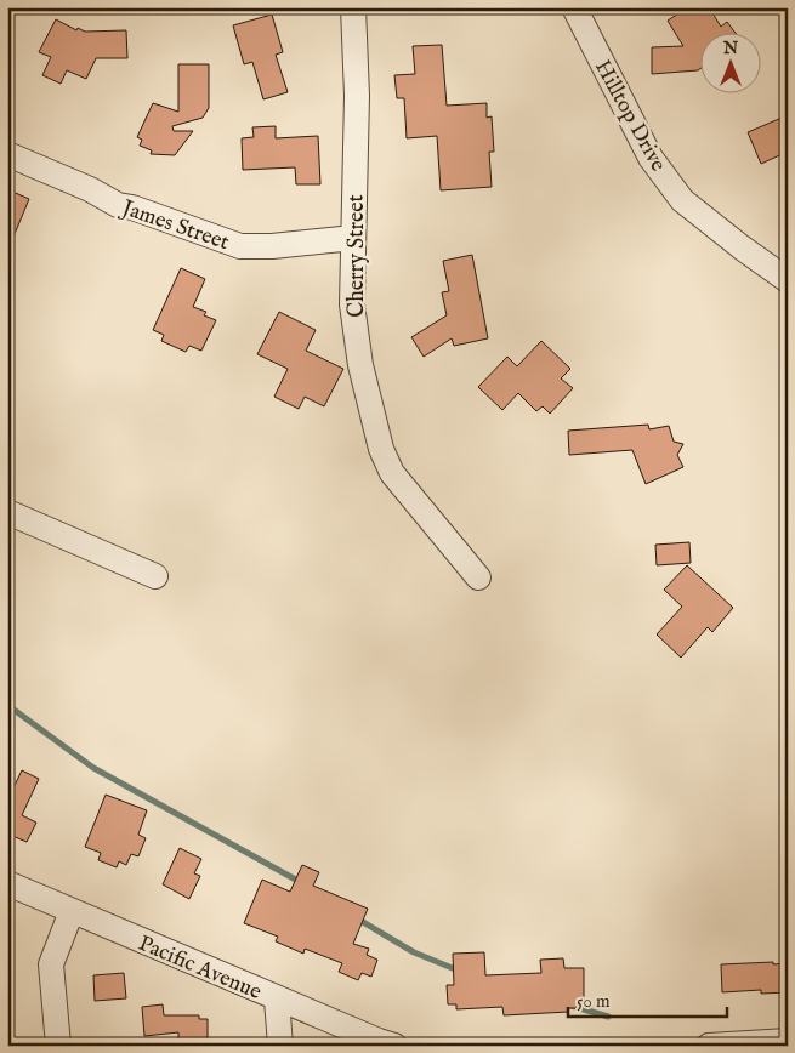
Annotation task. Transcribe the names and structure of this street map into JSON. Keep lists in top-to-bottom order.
{
  "streets": {
    "street": [
      "Hilltop Drive",
      "James Street",
      "Cherry Street",
      "Pacific Avenue"
    ]
  },
  "crossings": [
    ["James Street", "Cherry Street"]
  ],
  "scale_bar": "50 m",
  "north": "top"
}
